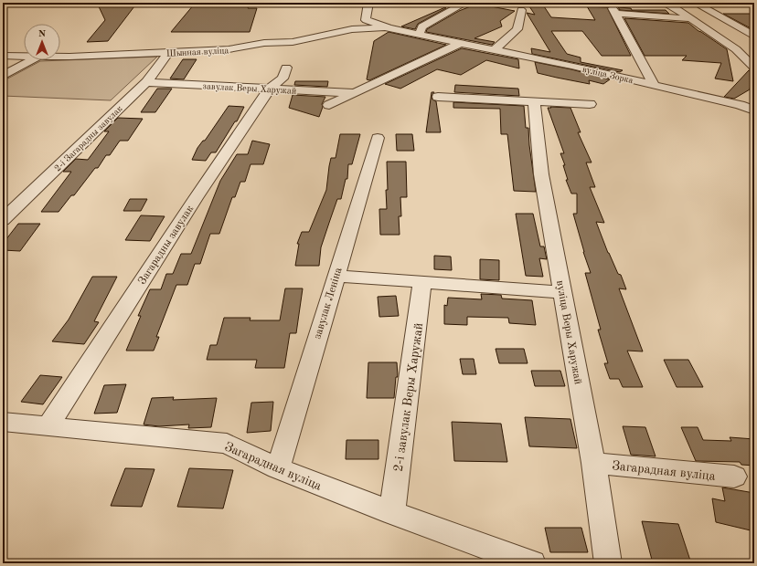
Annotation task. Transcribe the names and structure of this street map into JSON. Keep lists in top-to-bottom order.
{
  "streets": {
    "street": [
      "Шынная вуліца",
      "вуліца Зорка",
      "завулак Веры Харужай",
      "2-і Загарадны завулак",
      "Загарадны завулак",
      "завулак Леніна",
      "вуліца Веры Харужай",
      "2-і завулак Веры Харужай",
      "Загарадная вуліца"
    ]
  },
  "crossings": [
    ["Шынная вуліца", "вуліца Зорка"],
    ["Шынная вуліца", "2-і Загарадны завулак"],
    ["завулак Веры Харужай", "2-і Загарадны завулак"],
    ["завулак Веры Харужай", "Загарадны завулак"],
    ["Загарадны завулак", "Загарадная вуліца"],
    ["завулак Леніна", "Загарадная вуліца"],
    ["вуліца Веры Харужай", "Загарадная вуліца"],
    ["2-і завулак Веры Харужай", "Загарадная вуліца"]
  ],
  "north": "top"
}
